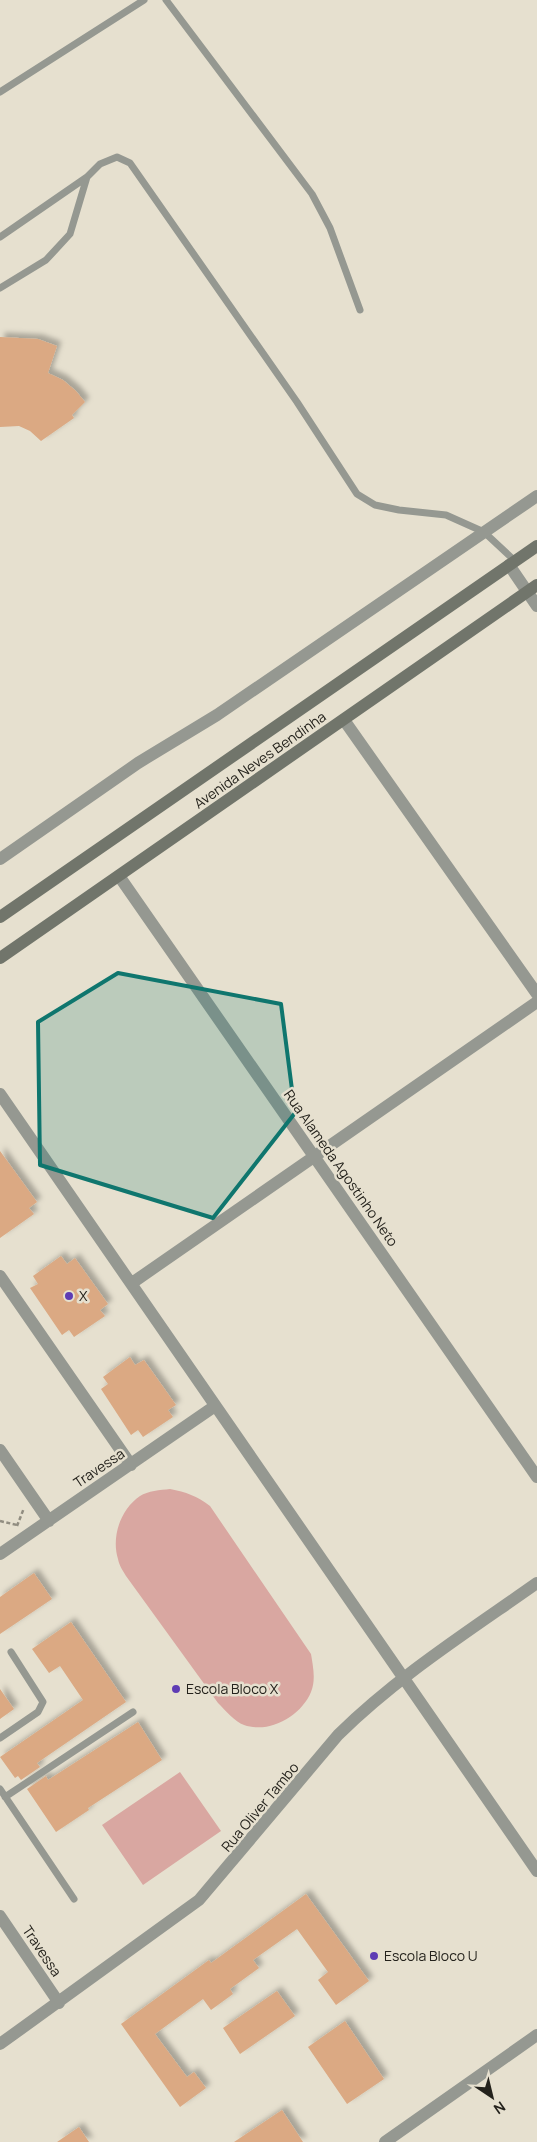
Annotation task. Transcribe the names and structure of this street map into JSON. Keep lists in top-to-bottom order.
{
  "streets": {
    "street": [
      "Avenida Neves Bendinha",
      "Rua Alameda Agostinho Neto",
      "Travessa",
      "Rua Oliver Tambo"
    ]
  },
  "crossings": [
    ["Avenida Neves Bendinha", "Rua Alameda Agostinho Neto"],
    ["Travessa", "Rua Oliver Tambo"]
  ],
  "places": ["X", "Escola Bloco X", "Escola Bloco U"],
  "north": "bottom right"
}
